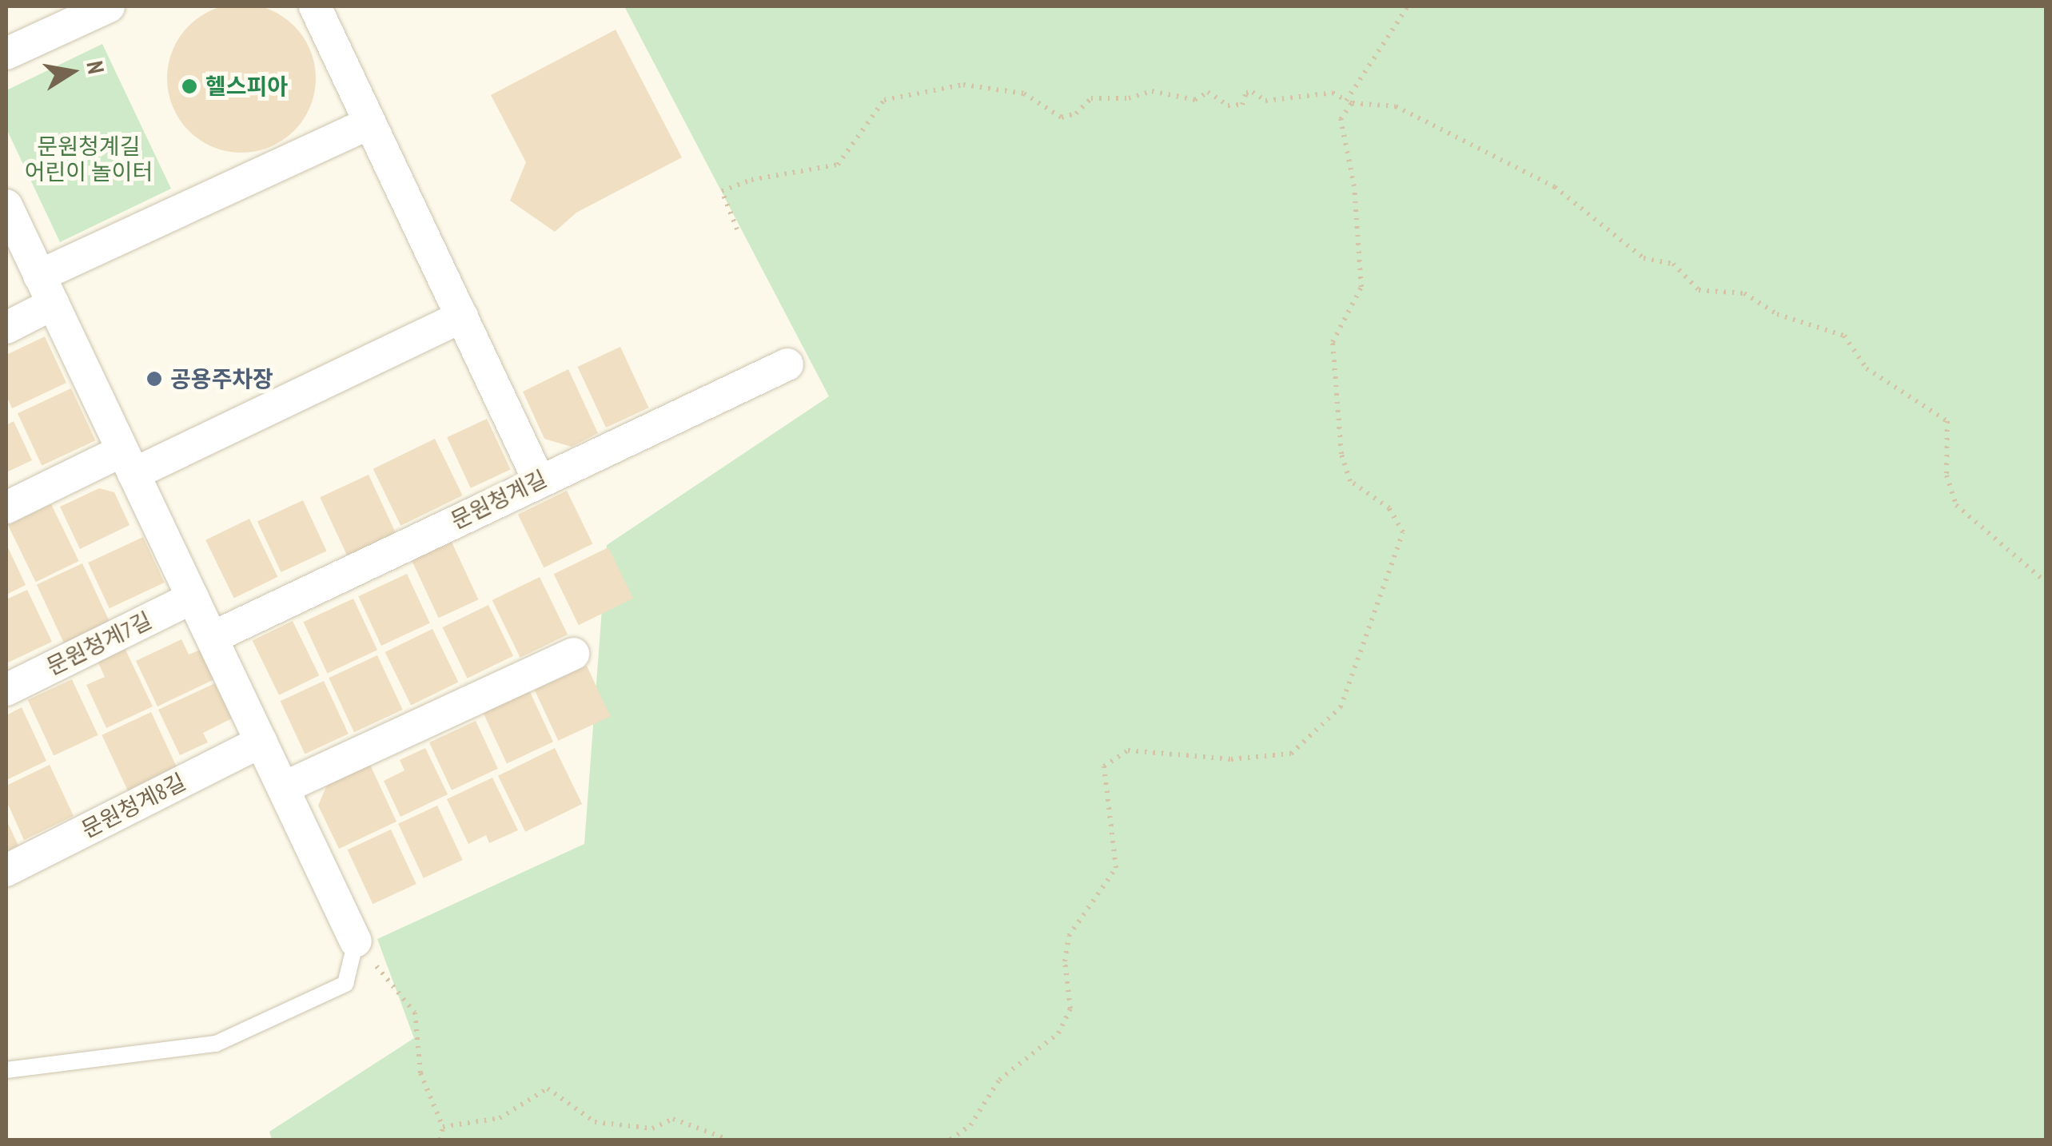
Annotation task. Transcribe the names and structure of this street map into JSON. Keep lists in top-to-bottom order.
{
  "streets": {
    "street": ["문원청계길", "문원청계7길", "문원청계8길"]
  },
  "parks": ["문원청계길 어린이 놀이터"],
  "places": ["헬스피아", "공용주차장"],
  "north": "right"
}
